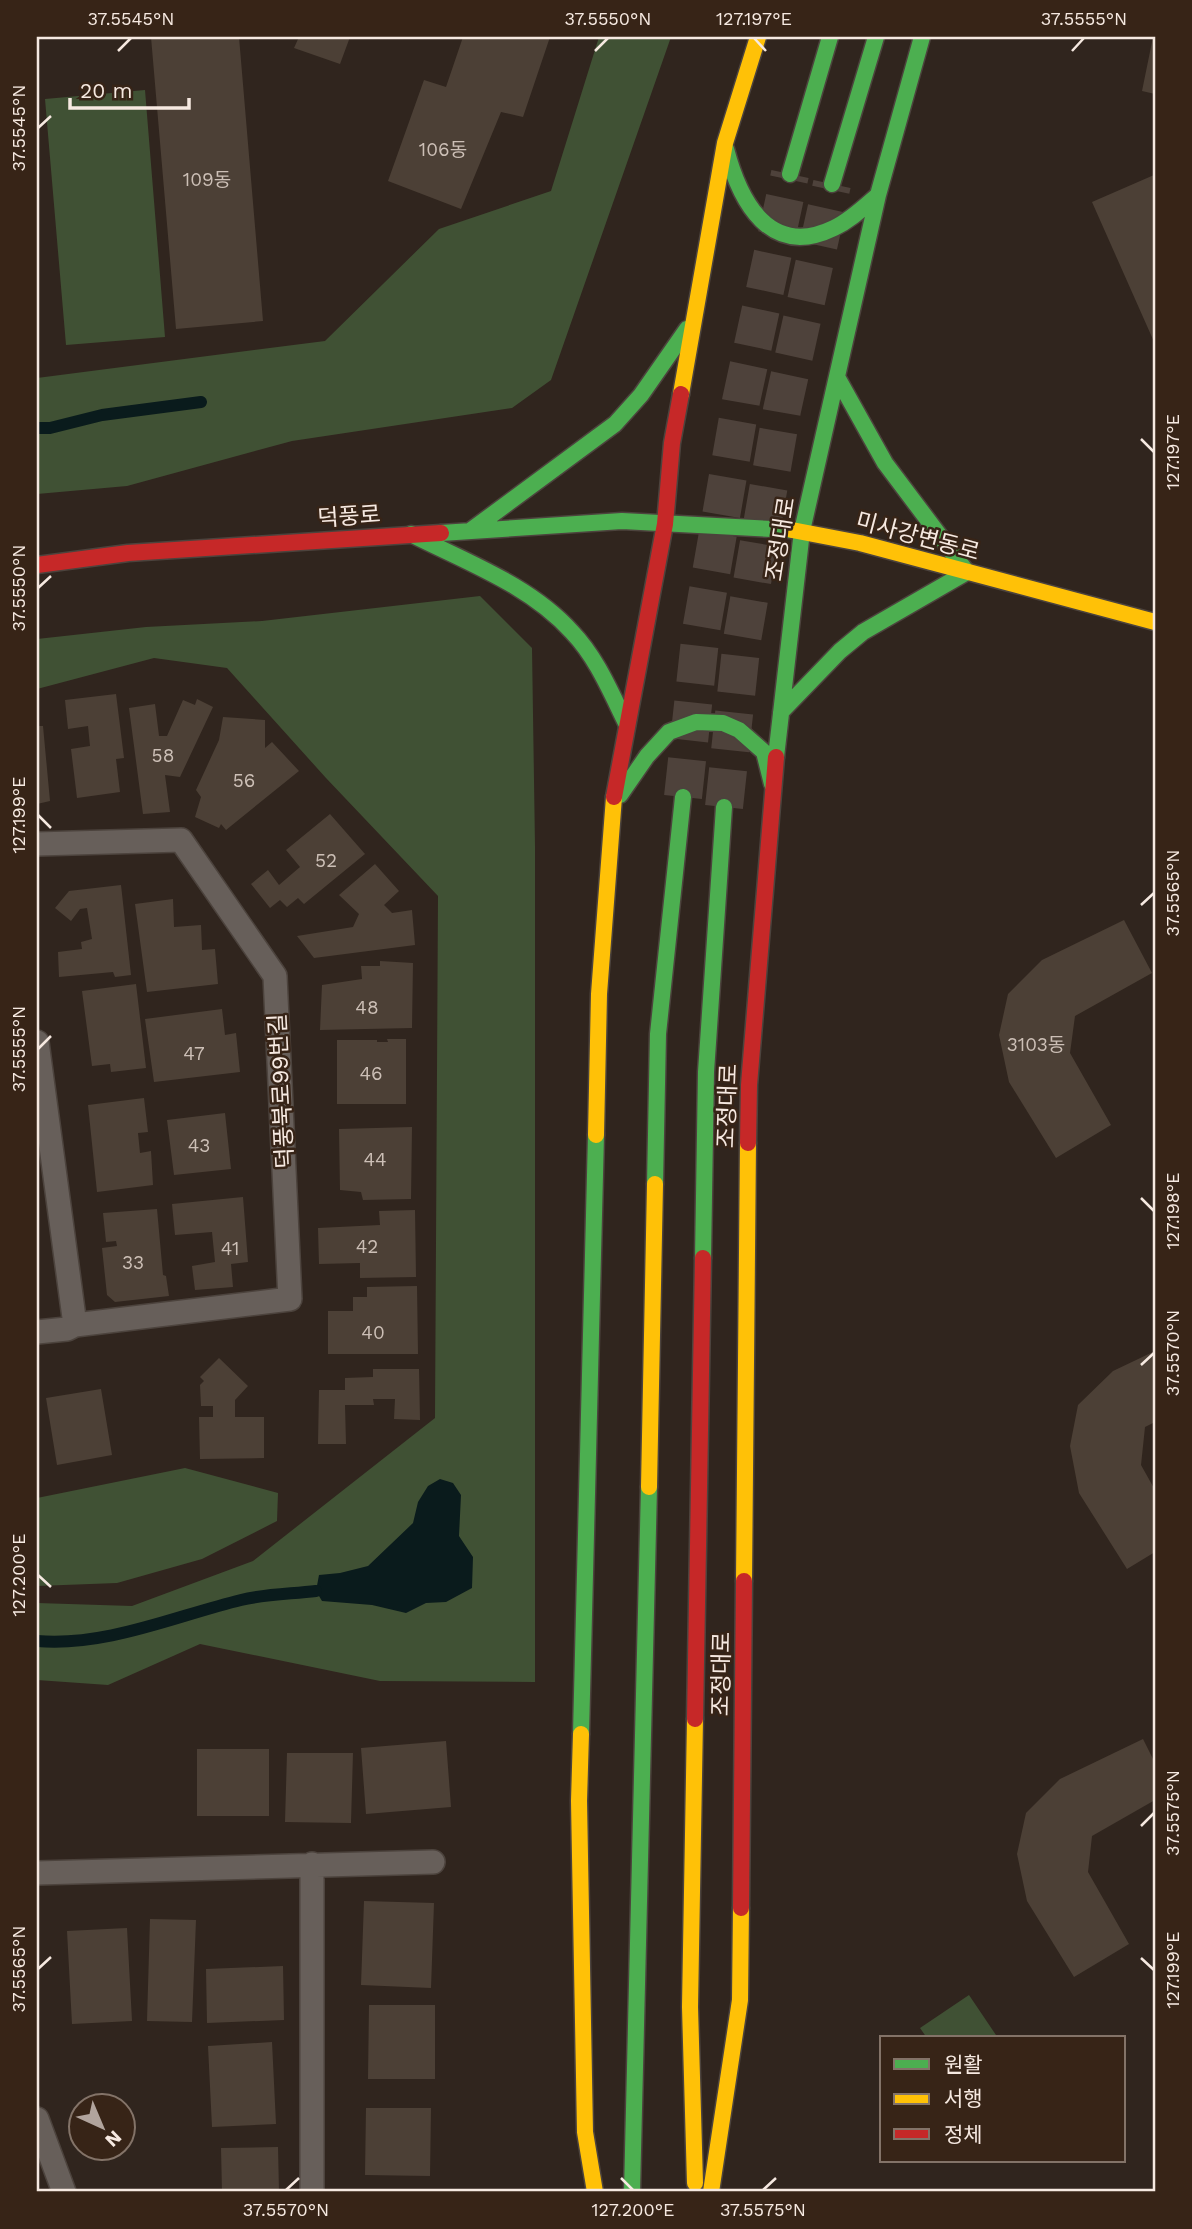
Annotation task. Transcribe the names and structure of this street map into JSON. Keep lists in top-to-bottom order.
{
  "streets": {
    "main road": ["덕풍로", "미사강변동로", "조정대로"],
    "lane": ["덕풍북로99번길"]
  },
  "crossings": [
    ["덕풍로", "미사강변동로"],
    ["미사강변동로", "조정대로"]
  ],
  "house_numbers": [
    "106동",
    "109동",
    "58",
    "56",
    "52",
    "48",
    "3103동",
    "47",
    "46",
    "43",
    "44",
    "42",
    "41",
    "33",
    "40"
  ],
  "legend": ["원활", "서행", "정체"],
  "scale_bar": "20 m",
  "north": "bottom right",
  "coordinates": [
    "37.5545°N",
    "37.5550°N",
    "127.197°E",
    "37.5555°N",
    "127.199°E",
    "37.5565°N",
    "127.198°E",
    "37.5570°N",
    "127.200°E",
    "37.5575°N"
  ]
}
